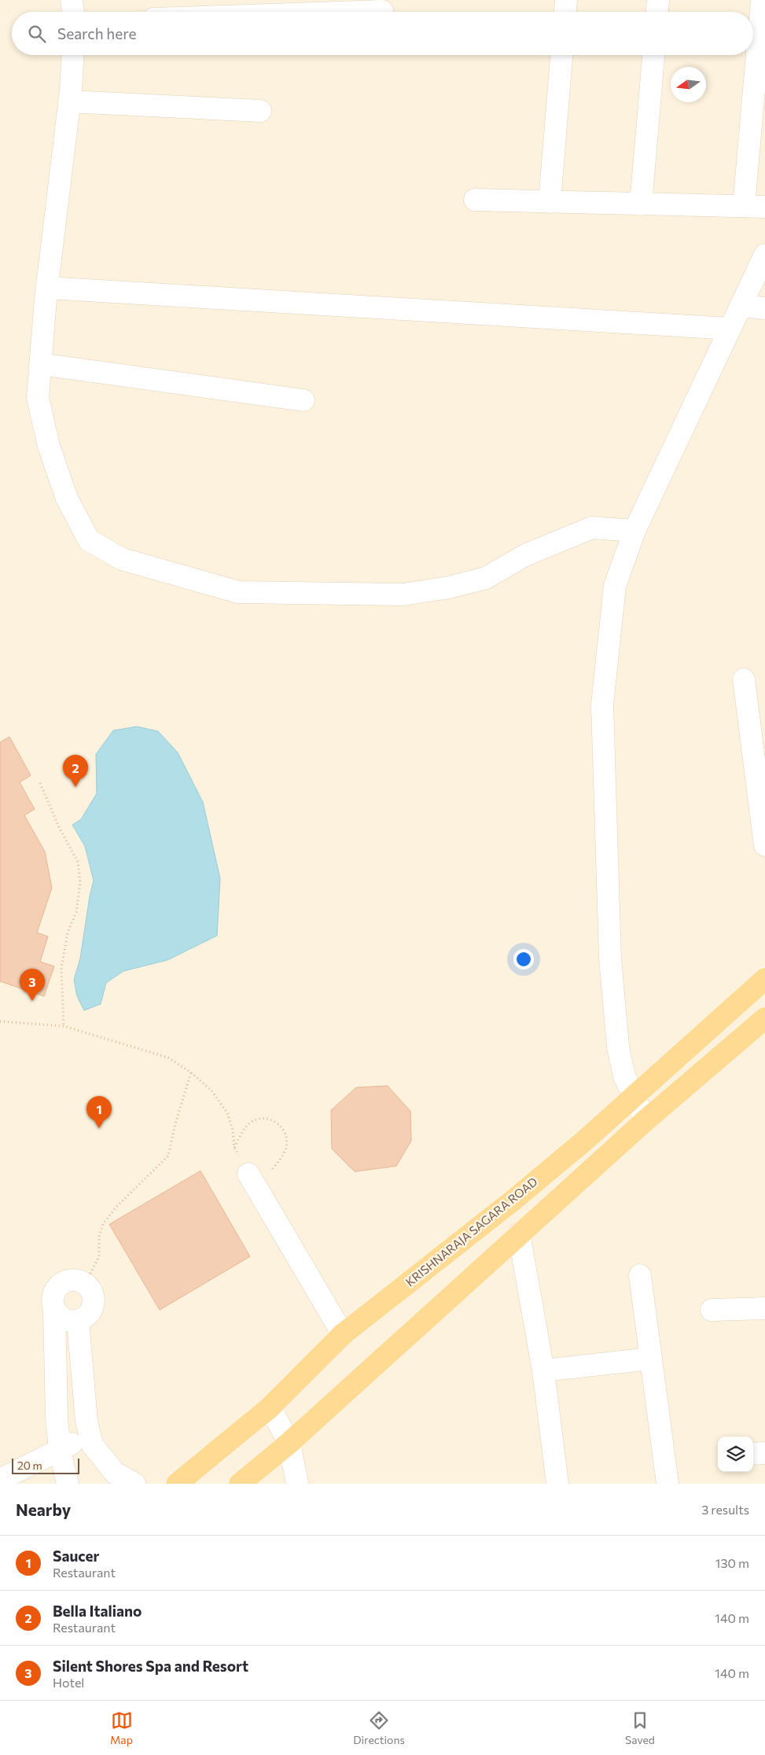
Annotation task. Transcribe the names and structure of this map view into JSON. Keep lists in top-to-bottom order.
{
  "streets": {
    "main road": ["KRISHNARAJA SAGARA ROAD"]
  },
  "scale_bar": "20 m",
  "north": "left",
  "page": {
    "search": "Search here",
    "pins": ["2", "3", "1"],
    "scale": "20 m",
    "heading": ["Nearby", "3 results"],
    "list": [
      {
        "mark": "1",
        "name": "Saucer",
        "note": "Restaurant",
        "value": "130 m"
      },
      {
        "mark": "2",
        "name": "Bella Italiano",
        "note": "Restaurant",
        "value": "140 m"
      },
      {
        "mark": "3",
        "name": "Silent Shores Spa and Resort",
        "note": "Hotel",
        "value": "140 m"
      }
    ],
    "nav": ["Map", "Directions", "Saved"]
  }
}
